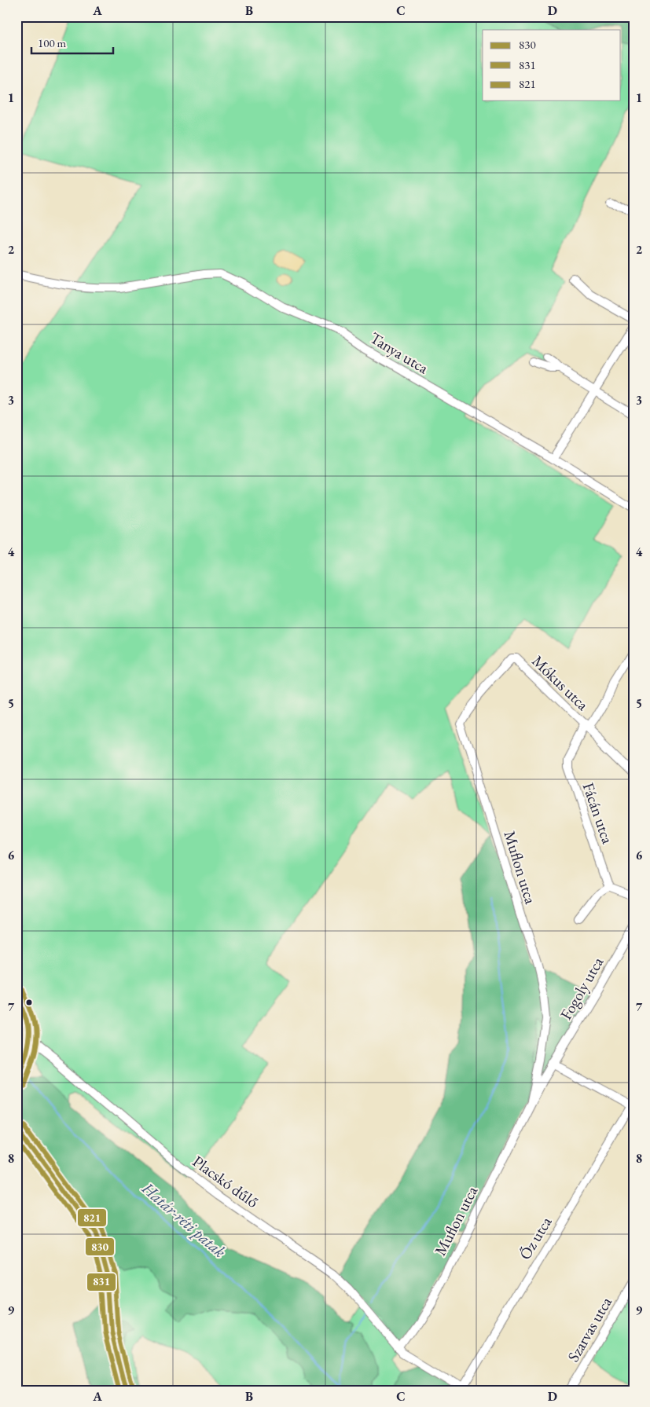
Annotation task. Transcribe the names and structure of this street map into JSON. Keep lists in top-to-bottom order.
{
  "streets": {
    "street": [
      "Tanya utca",
      "Mókus utca",
      "Fácán utca",
      "Muflon utca",
      "Fogoly utca",
      "Placskó dűlő",
      "Őz utca",
      "Szarvas utca"
    ]
  },
  "crossings": [
    ["Mókus utca", "Fácán utca"],
    ["Mókus utca", "Muflon utca"],
    ["Muflon utca", "Fogoly utca"],
    ["Muflon utca", "Placskó dűlő"],
    ["Placskó dűlő", "Őz utca"]
  ],
  "water": ["Határ-réti patak"],
  "lines": ["transit line 821", "transit line 830", "transit line 831"],
  "legend": ["830", "831", "821"],
  "scale_bar": "100 m",
  "grid": {
    "columns": [
      "A",
      "B",
      "C",
      "D"
    ],
    "rows": [
      "1",
      "2",
      "3",
      "4",
      "5",
      "6",
      "7",
      "8",
      "9"
    ]
  }
}
